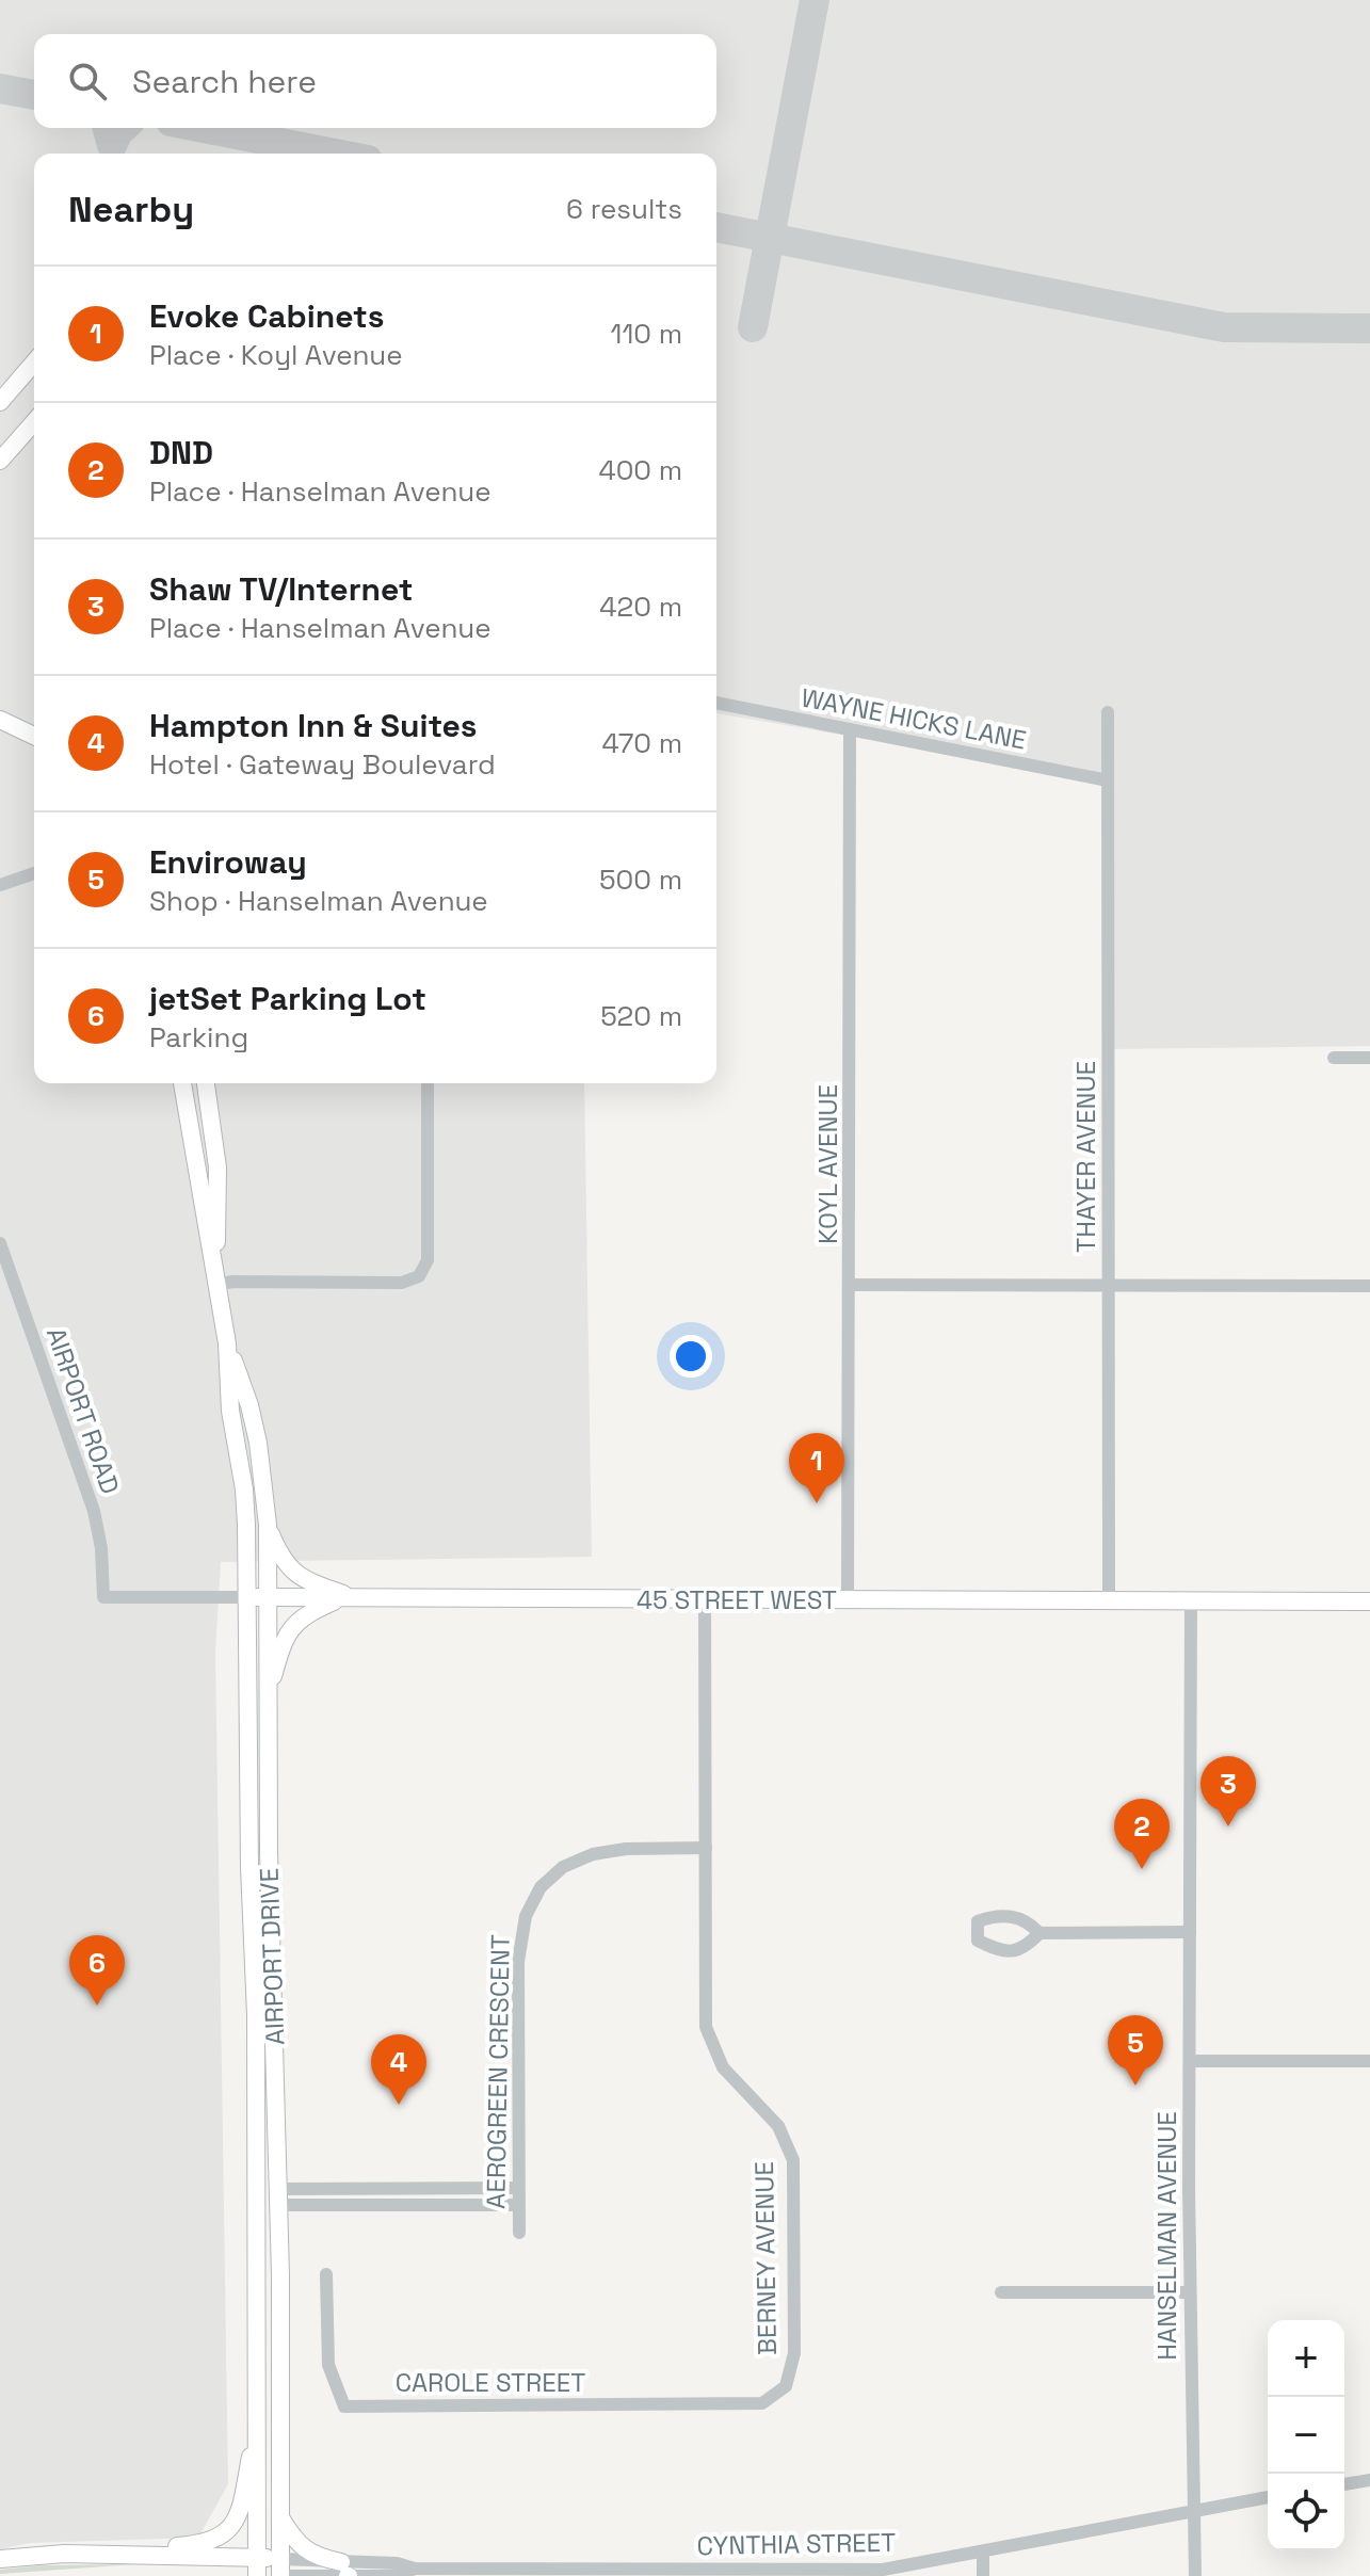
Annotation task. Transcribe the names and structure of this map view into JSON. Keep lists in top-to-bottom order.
{
  "streets": {
    "main road": ["45 STREET WEST", "AIRPORT DRIVE"],
    "street": [
      "WAYNE HICKS LANE",
      "THAYER AVENUE",
      "KOYL AVENUE",
      "AIRPORT ROAD",
      "AEROGREEN CRESCENT",
      "HANSELMAN AVENUE",
      "BERNEY AVENUE",
      "CAROLE STREET",
      "CYNTHIA STREET"
    ]
  },
  "crossings": [
    ["WAYNE HICKS LANE", "THAYER AVENUE"],
    ["WAYNE HICKS LANE", "KOYL AVENUE"],
    ["THAYER AVENUE", "45 STREET WEST"],
    ["KOYL AVENUE", "45 STREET WEST"],
    ["AIRPORT ROAD", "45 STREET WEST"],
    ["45 STREET WEST", "AIRPORT DRIVE"],
    ["45 STREET WEST", "HANSELMAN AVENUE"],
    ["45 STREET WEST", "BERNEY AVENUE"],
    ["AIRPORT DRIVE", "CYNTHIA STREET"],
    ["AEROGREEN CRESCENT", "BERNEY AVENUE"],
    ["HANSELMAN AVENUE", "CYNTHIA STREET"],
    ["BERNEY AVENUE", "CAROLE STREET"]
  ],
  "page": {
    "search": "Search here",
    "heading": ["Nearby", "6 results"],
    "list": [
      {
        "mark": "1",
        "name": "Evoke Cabinets",
        "note": "Place · Koyl Avenue",
        "value": "110 m"
      },
      {
        "mark": "2",
        "name": "DND",
        "note": "Place · Hanselman Avenue",
        "value": "400 m"
      },
      {
        "mark": "3",
        "name": "Shaw TV/Internet",
        "note": "Place · Hanselman Avenue",
        "value": "420 m"
      },
      {
        "mark": "4",
        "name": "Hampton Inn & Suites",
        "note": "Hotel · Gateway Boulevard",
        "value": "470 m"
      },
      {
        "mark": "5",
        "name": "Enviroway",
        "note": "Shop · Hanselman Avenue",
        "value": "500 m"
      },
      {
        "mark": "6",
        "name": "jetSet Parking Lot",
        "note": "Parking",
        "value": "520 m"
      }
    ],
    "pins": [
      "1",
      "3",
      "2",
      "6",
      "5",
      "4"
    ],
    "map_buttons": ["+", "−"]
  }
}
